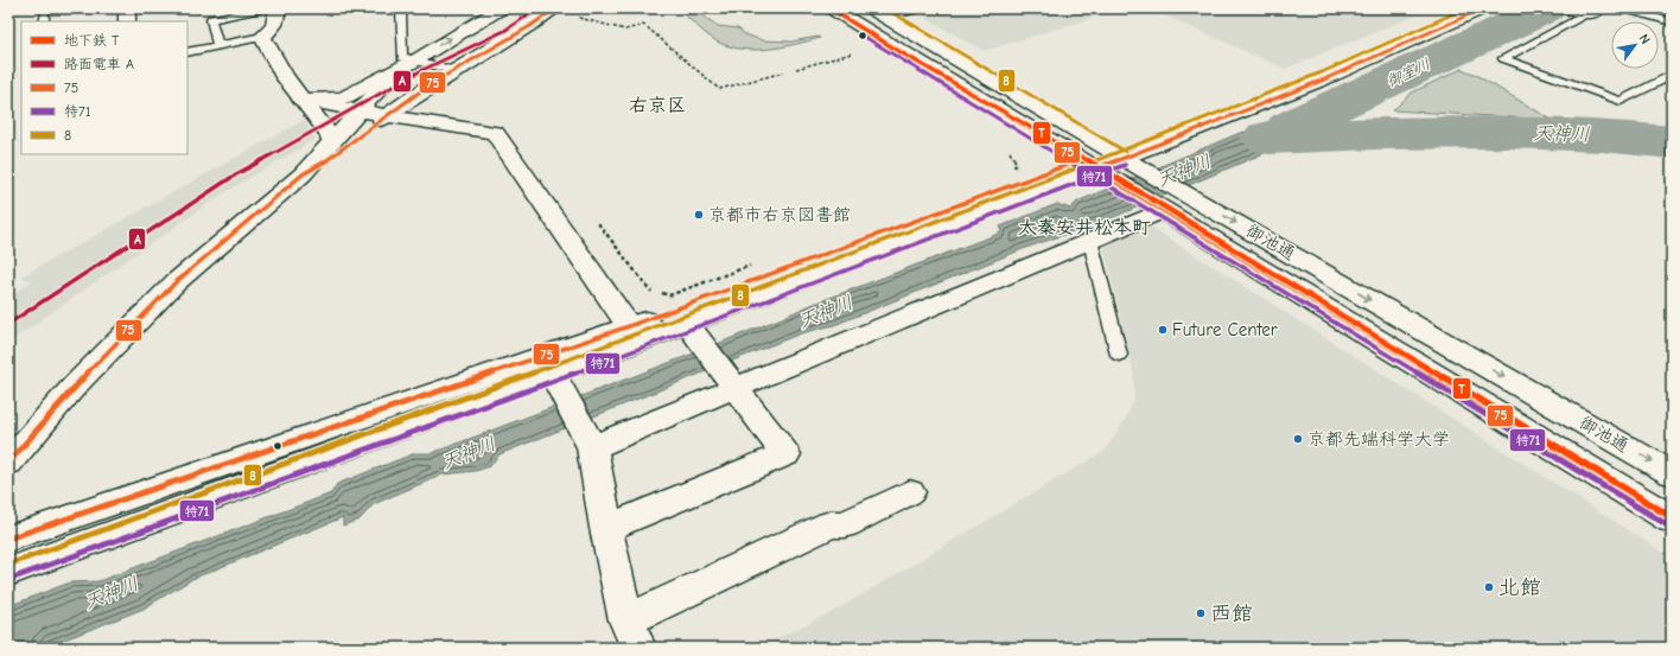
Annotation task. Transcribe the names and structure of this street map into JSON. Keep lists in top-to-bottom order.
{
  "streets": {
    "main road": ["御池通"]
  },
  "districts": ["右京区", "太秦安井松本町"],
  "water": ["御室川", "天神川"],
  "places": [
    "京都市右京図書館",
    "Future Center",
    "京都先端科学大学",
    "北館",
    "西館"
  ],
  "lines": [
    "metro line T",
    "tram line A",
    "transit line 75",
    "transit line 8",
    "transit line 特71"
  ],
  "legend": [
    "地下鉄 T",
    "路面電車 A",
    "75",
    "特71",
    "8"
  ],
  "north": "top right"
}
